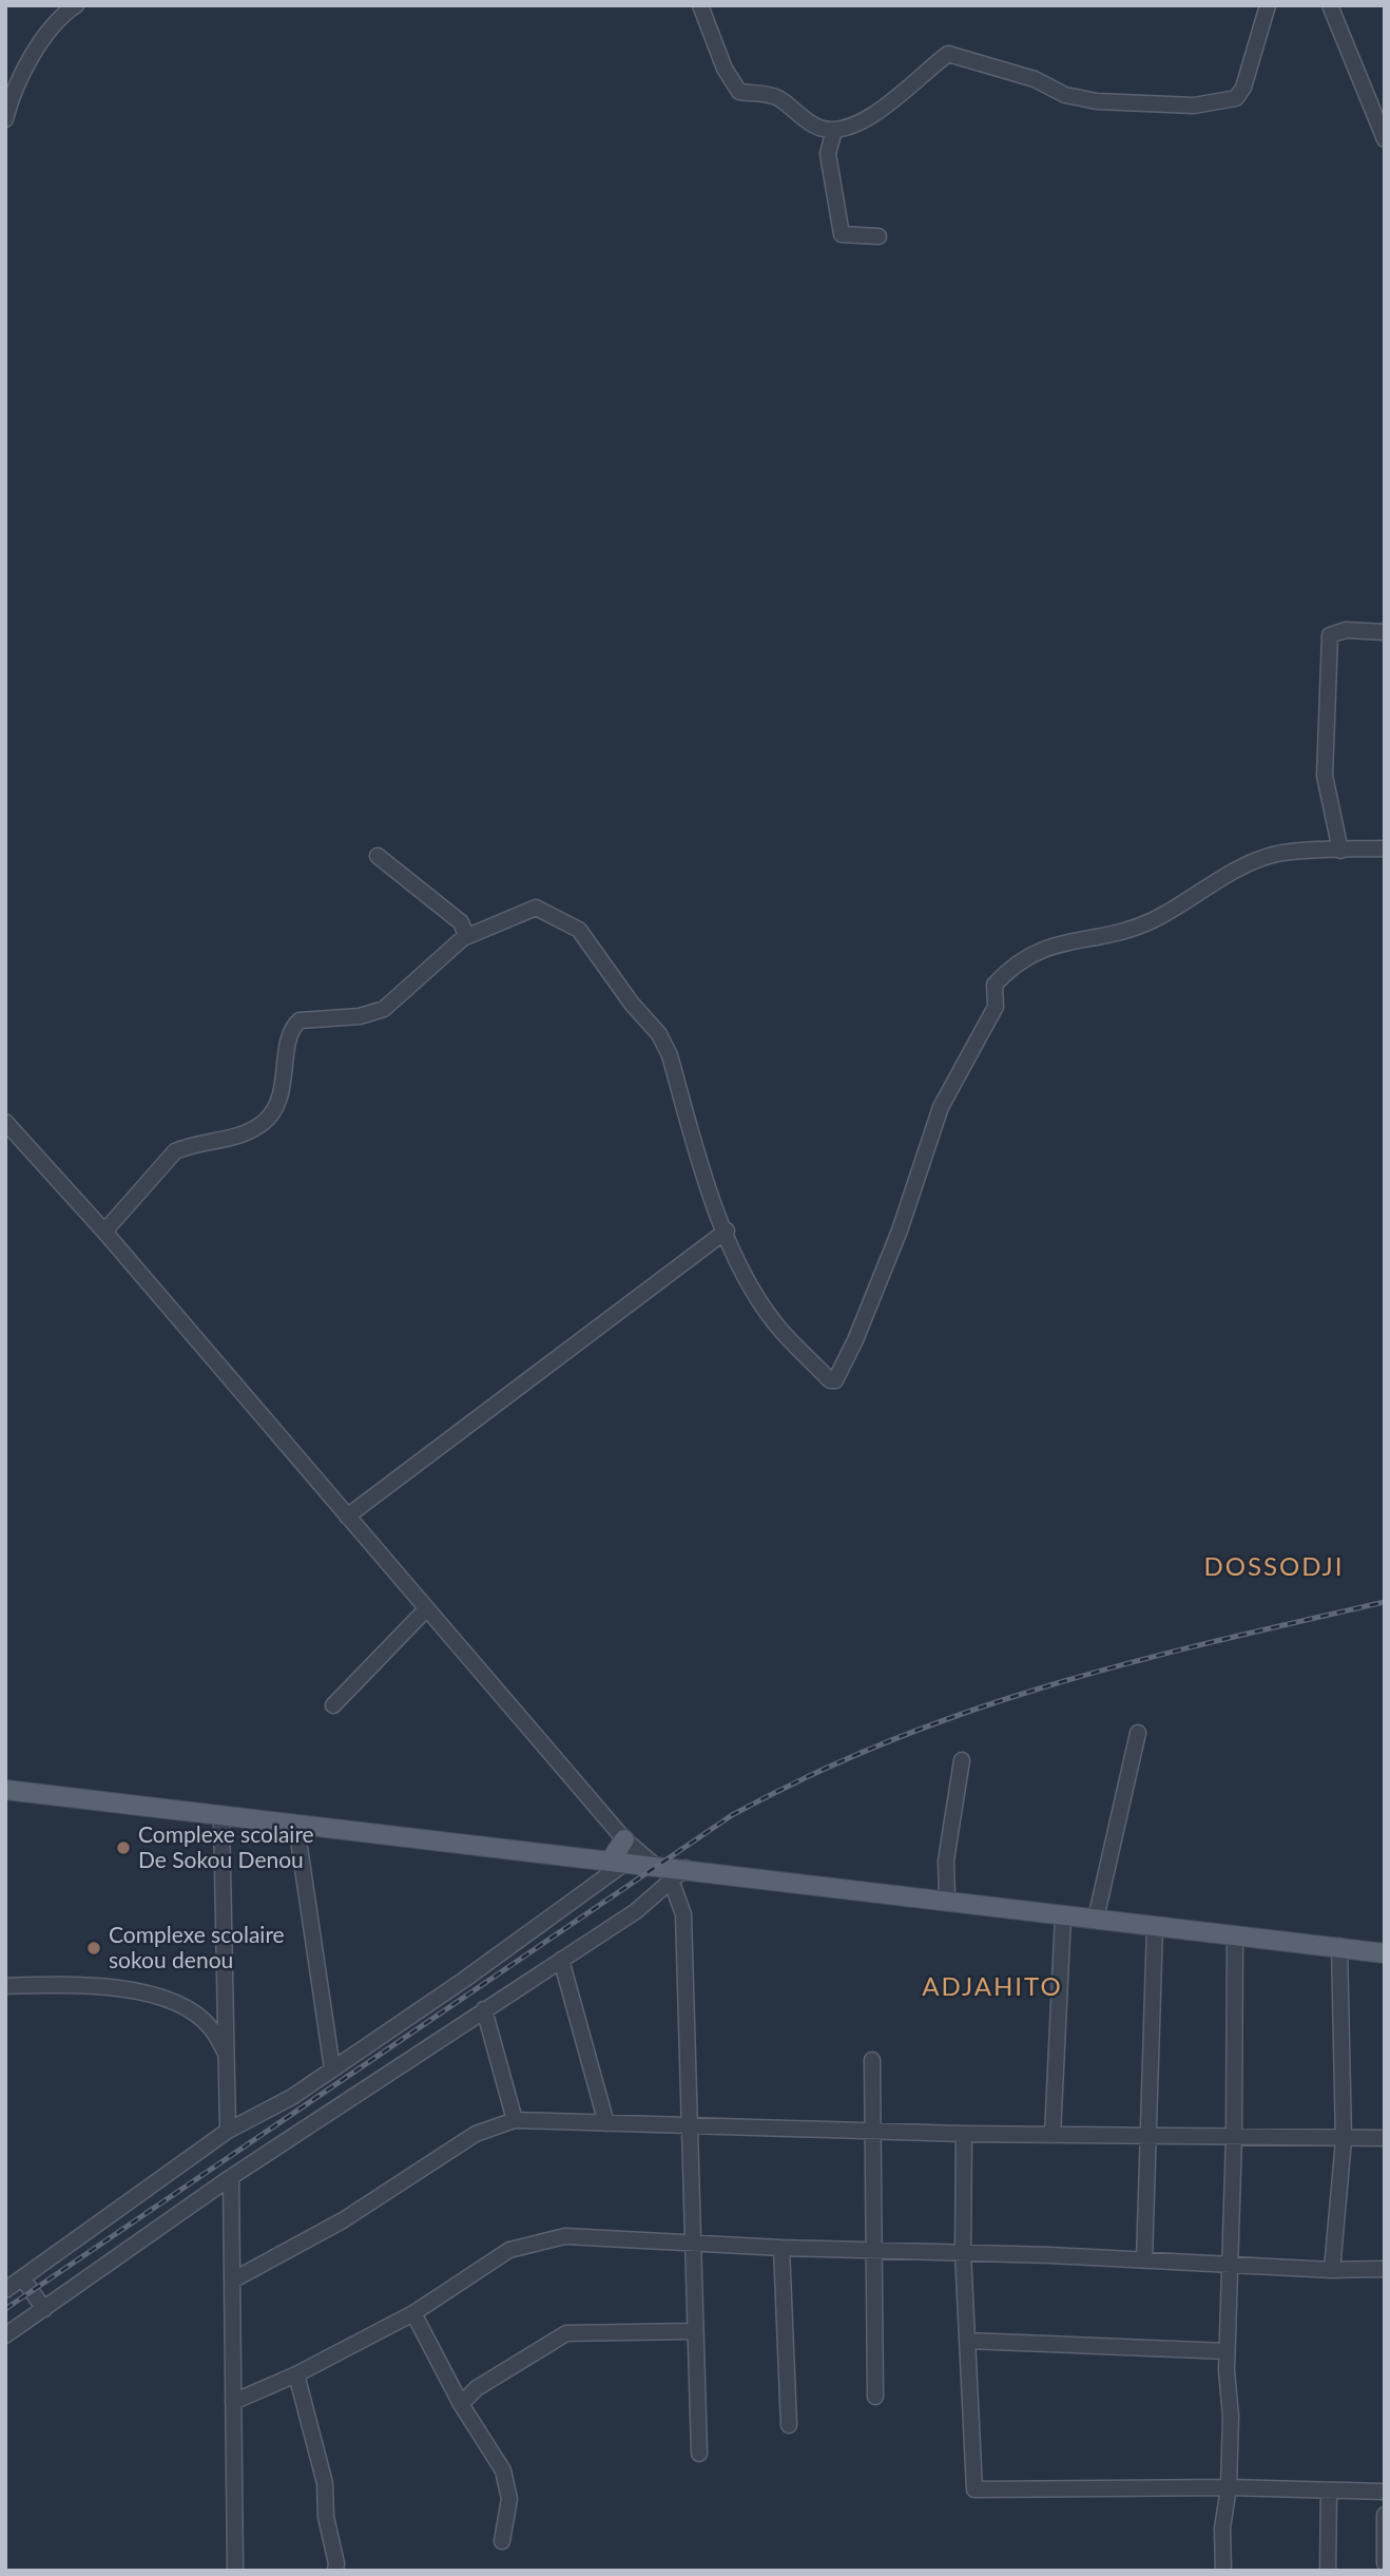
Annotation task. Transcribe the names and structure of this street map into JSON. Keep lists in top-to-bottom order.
{
  "districts": ["DOSSODJI", "ADJAHITO"],
  "places": ["Complexe scolaire De Sokou Denou", "Complexe scolaire sokou denou"]
}
